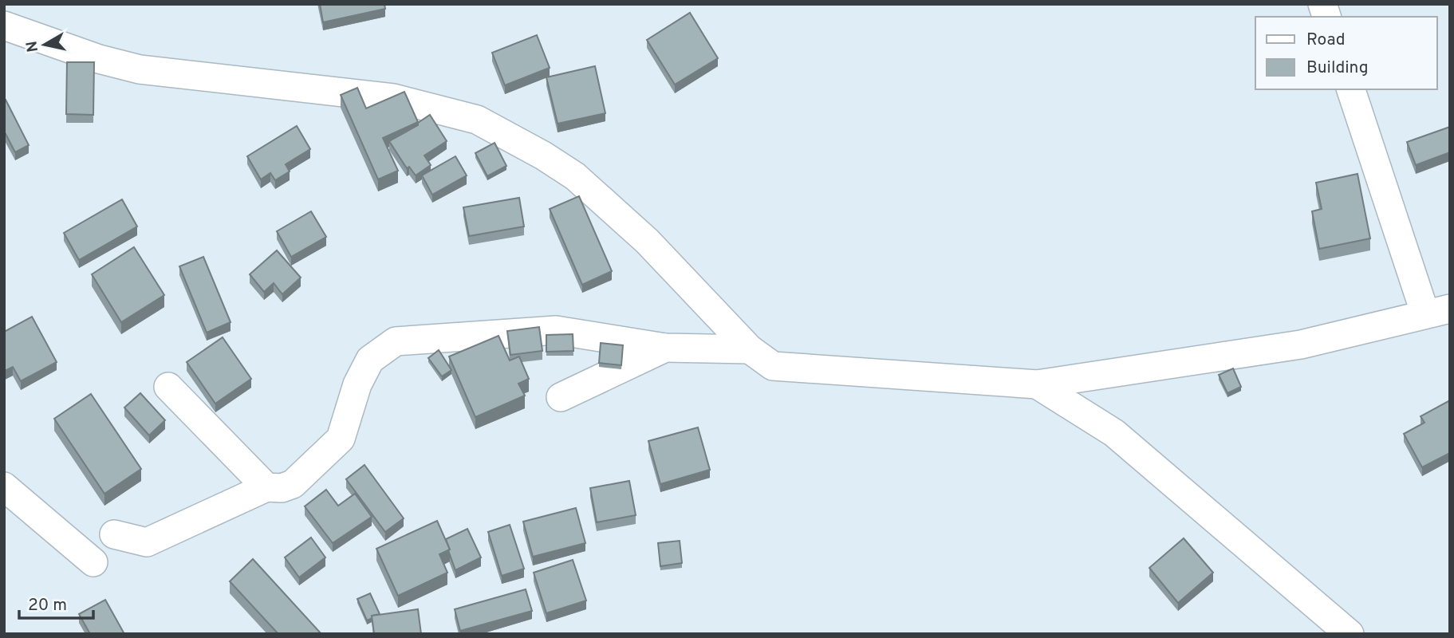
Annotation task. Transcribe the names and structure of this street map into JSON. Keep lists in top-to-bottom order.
{
  "legend": ["Road", "Building"],
  "scale_bar": "20 m",
  "north": "left"
}
